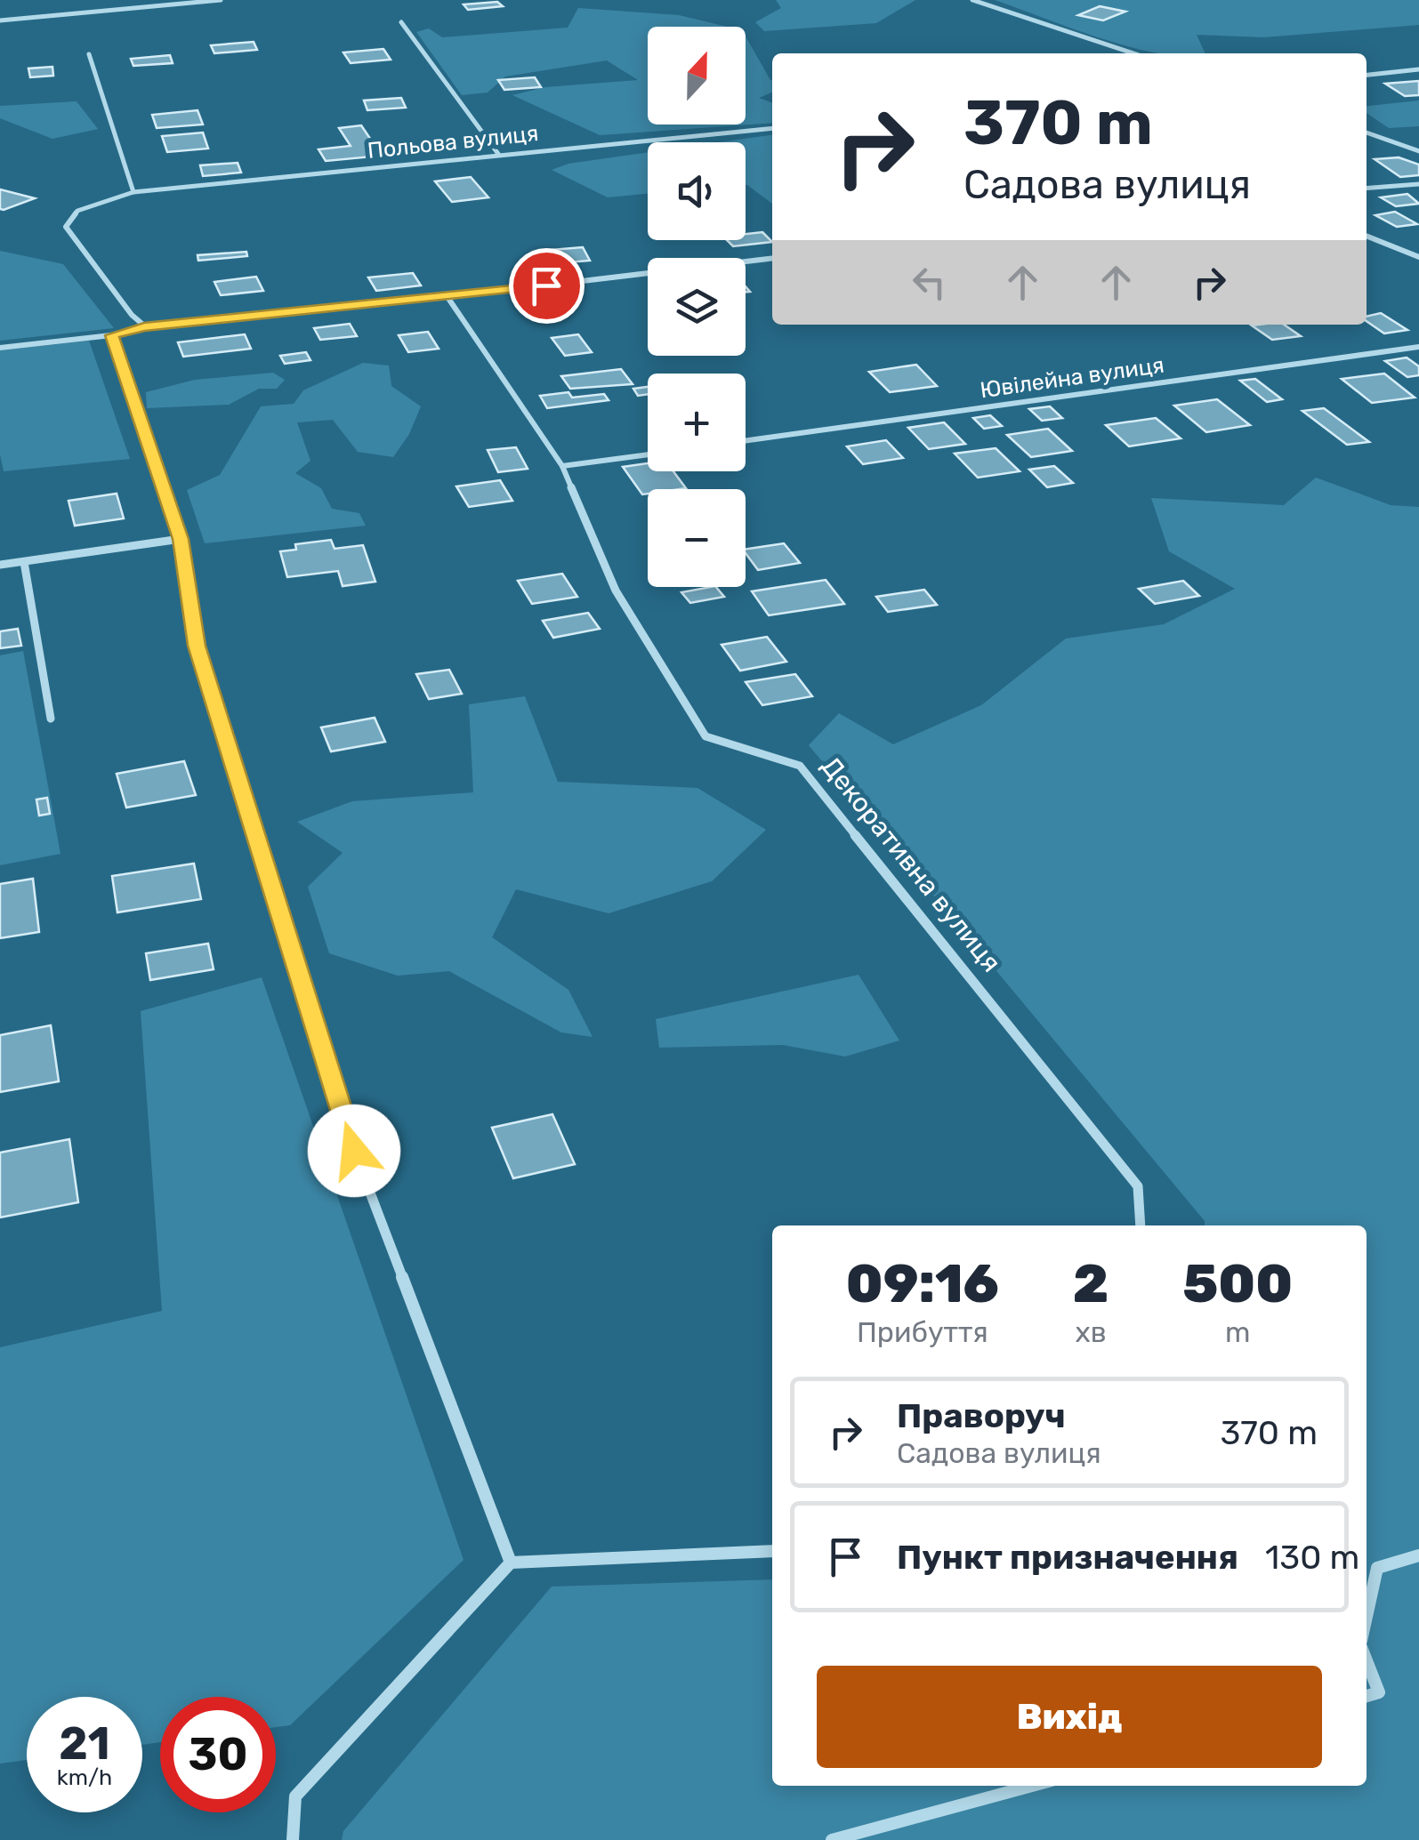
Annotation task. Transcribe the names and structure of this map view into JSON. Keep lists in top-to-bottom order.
{
  "streets": {
    "street": ["Польова вулиця", "Ювілейна вулиця", "Декоративна вулиця"]
  },
  "north": "top",
  "page": {
    "map_buttons": ["+", "−"],
    "turn": ["370 m", "Садова вулиця"],
    "eta": [
      "09:16",
      "Прибуття",
      "2",
      "хв",
      "500",
      "m"
    ],
    "list": [
      {
        "name": "Праворуч",
        "note": "Садова вулиця",
        "value": "370 m"
      },
      {
        "name": "Пункт призначення",
        "value": "130 m"
      }
    ],
    "buttons": "Вихід",
    "speed": "21 km/h",
    "limit": "30"
  }
}
